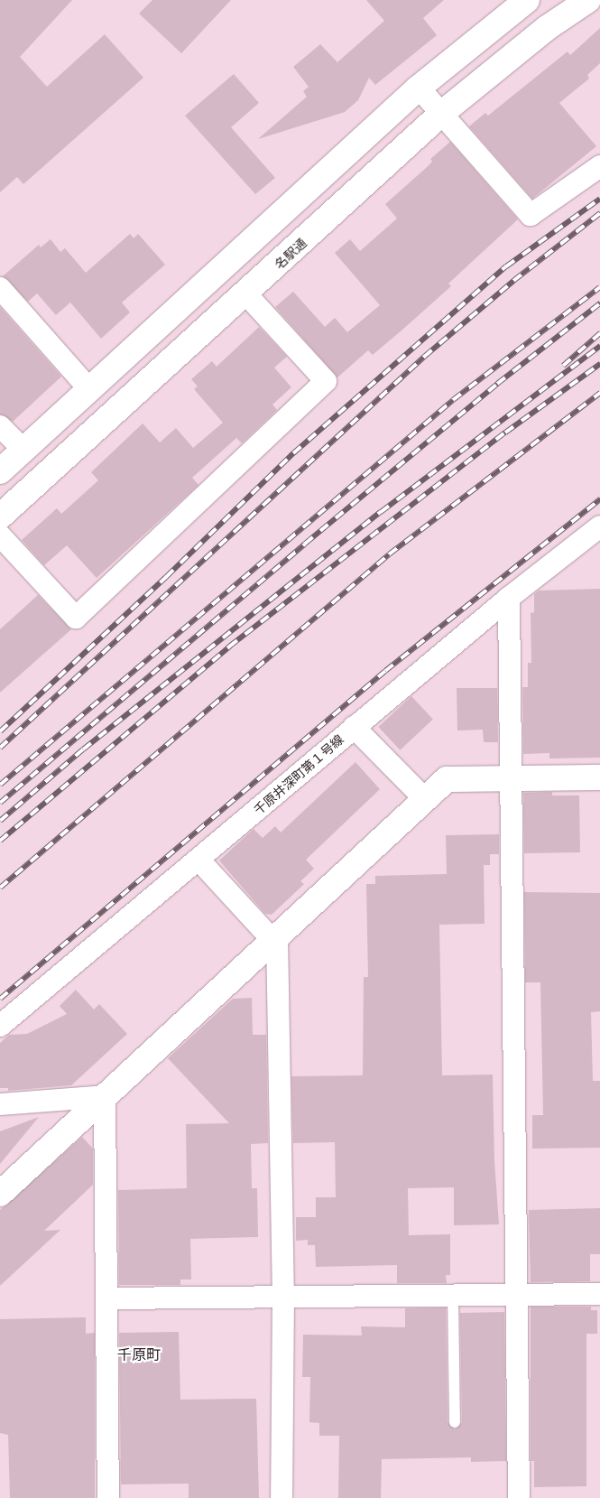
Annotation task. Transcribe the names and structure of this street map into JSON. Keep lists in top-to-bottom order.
{
  "streets": {
    "street": ["名駅通", "千原井深町第１号線"]
  },
  "districts": ["千原町"]
}
